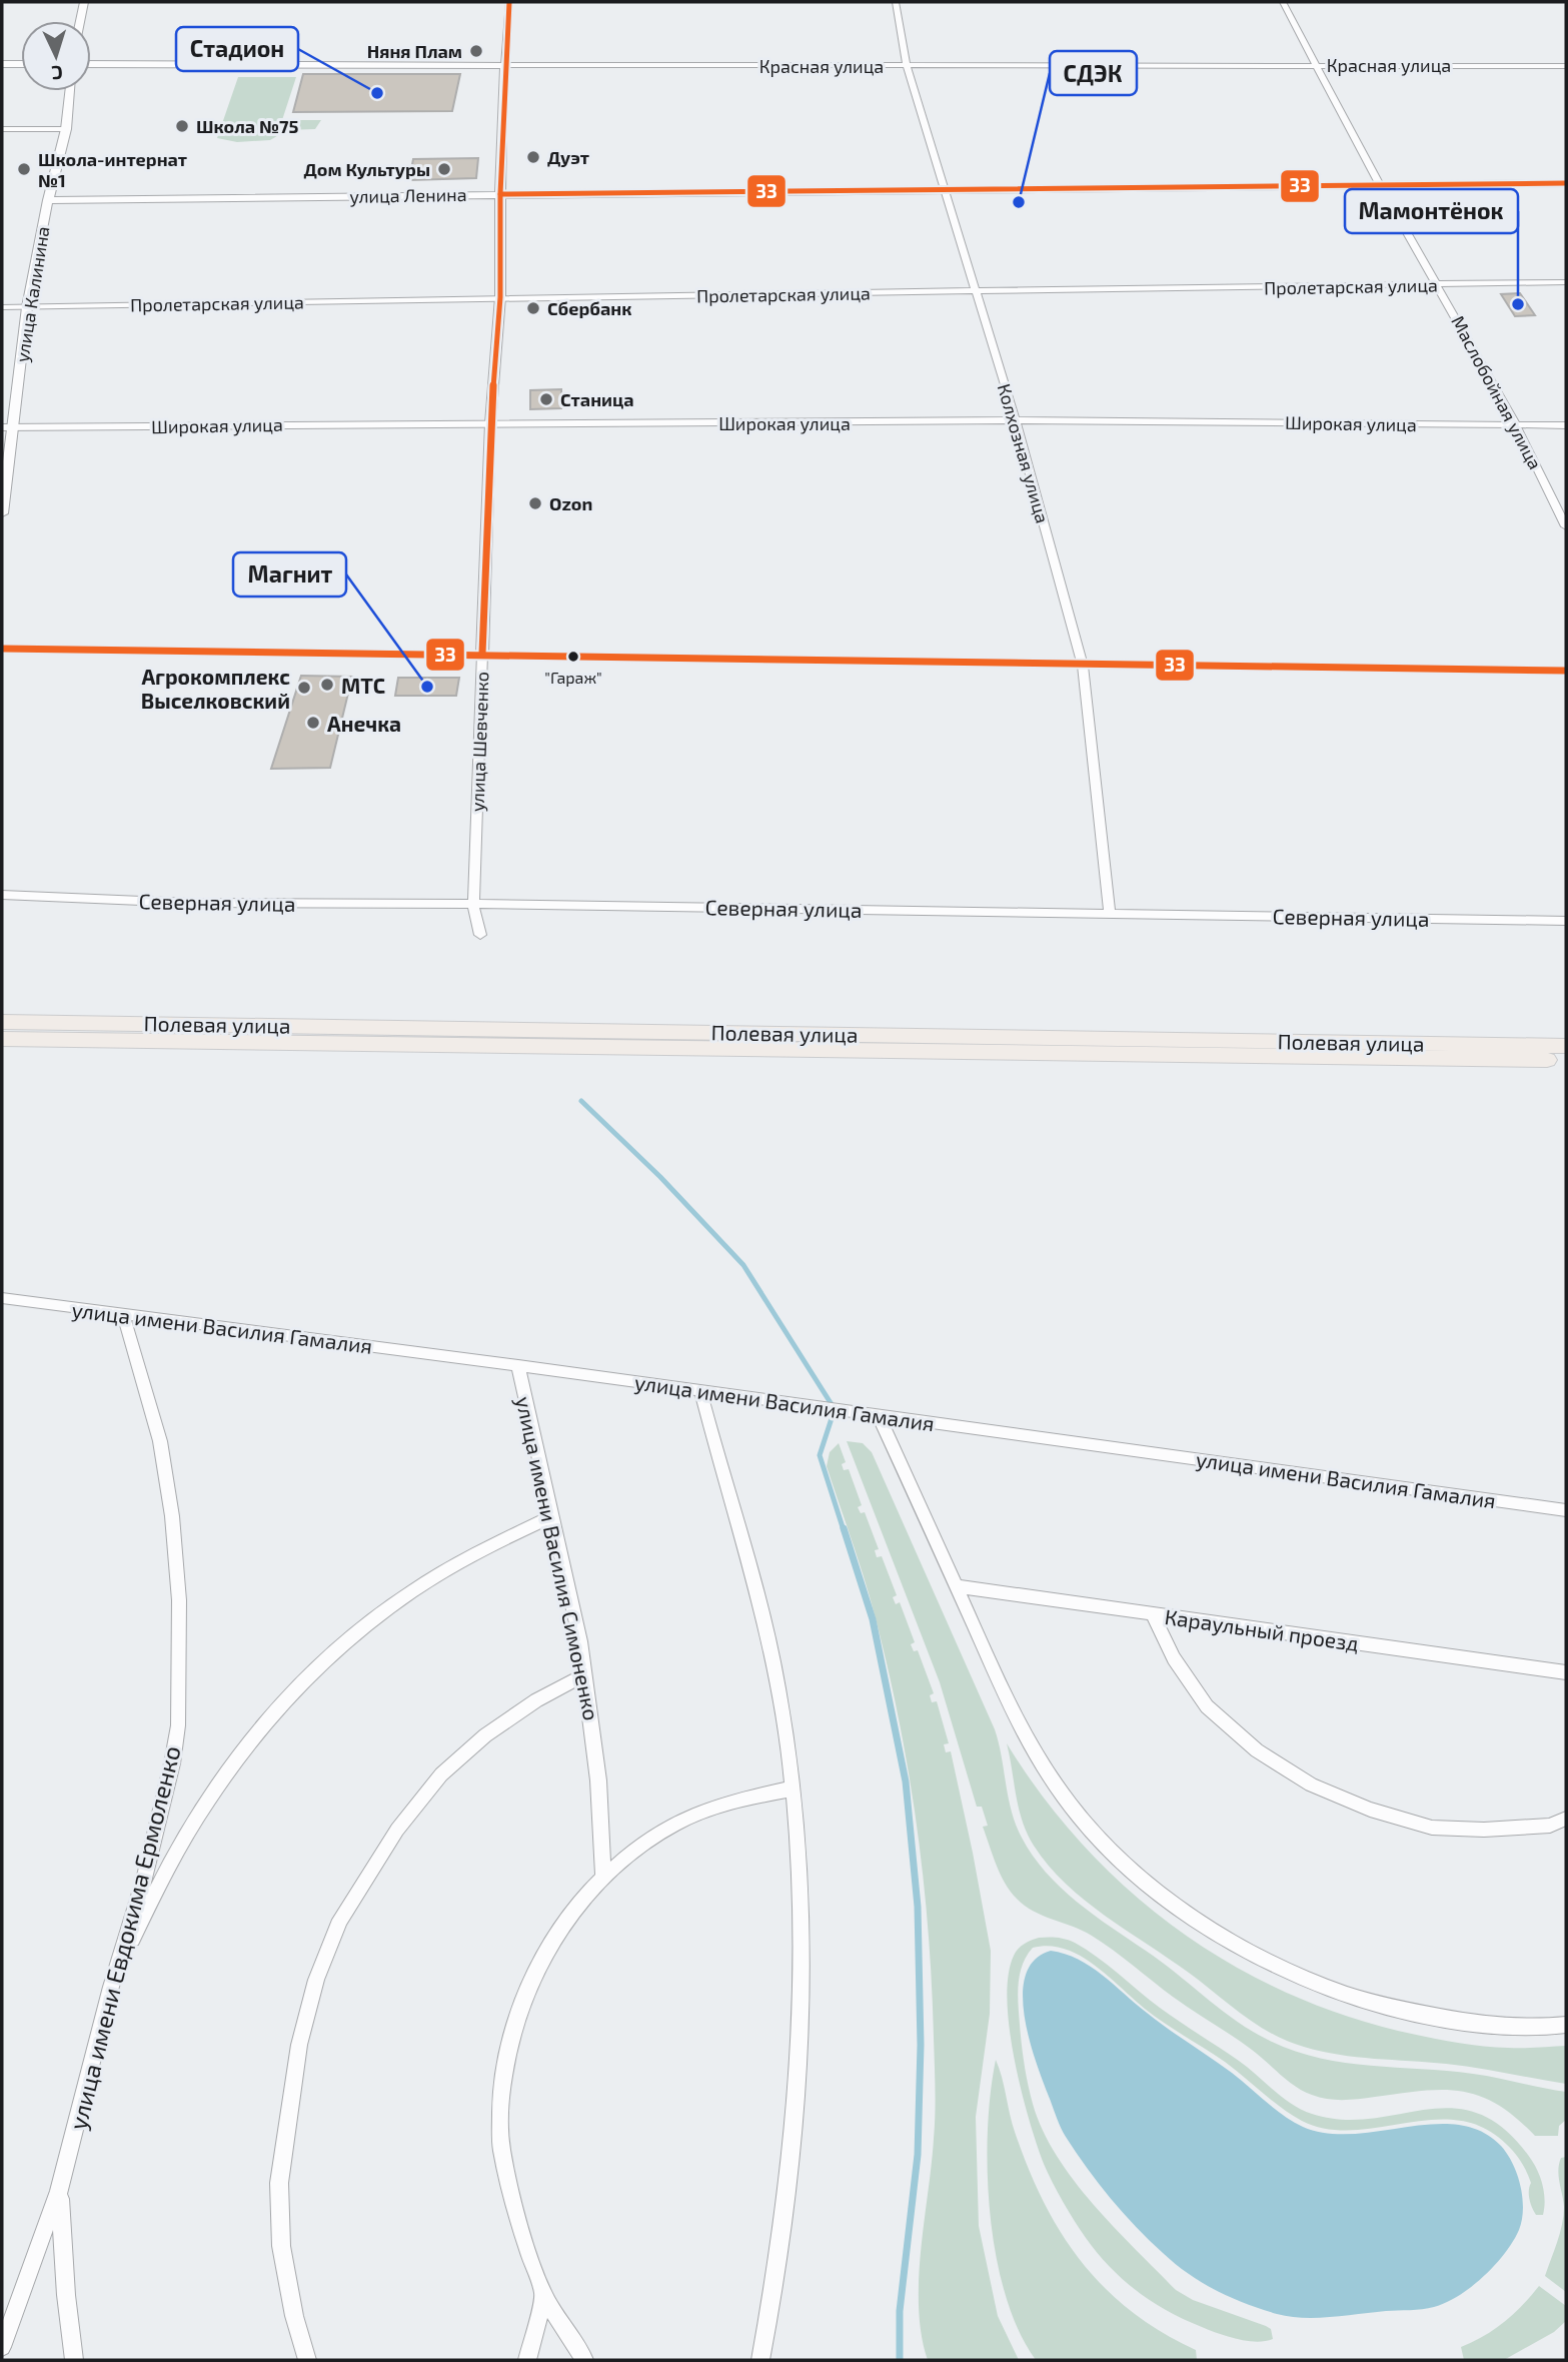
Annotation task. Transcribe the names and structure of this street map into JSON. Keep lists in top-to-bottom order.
{
  "streets": {
    "highway": ["Полевая улица"],
    "street": [
      "Красная улица",
      "улица Ленина",
      "Пролетарская улица",
      "улица Калинина",
      "Маслобойная улица",
      "Широкая улица",
      "Колхозная улица",
      "улица Шевченко",
      "Северная улица",
      "улица имени Василия Гамалия",
      "улица имени Василия Симоненко",
      "Караульный проезд",
      "улица имени Евдокима Ермоленко"
    ]
  },
  "crossings": [
    ["Красная улица", "Маслобойная улица"],
    ["Красная улица", "Колхозная улица"],
    ["Красная улица", "улица Шевченко"],
    ["улица Ленина", "улица Калинина"],
    ["улица Ленина", "Маслобойная улица"],
    ["улица Ленина", "Колхозная улица"],
    ["улица Ленина", "улица Шевченко"],
    ["Пролетарская улица", "улица Калинина"],
    ["Пролетарская улица", "Маслобойная улица"],
    ["Пролетарская улица", "Колхозная улица"],
    ["Пролетарская улица", "улица Шевченко"],
    ["улица Калинина", "Широкая улица"],
    ["Маслобойная улица", "Широкая улица"],
    ["Широкая улица", "Колхозная улица"],
    ["Широкая улица", "улица Шевченко"],
    ["Колхозная улица", "Северная улица"],
    ["улица Шевченко", "Северная улица"],
    ["улица имени Василия Гамалия", "улица имени Василия Симоненко"],
    ["улица имени Василия Гамалия", "улица имени Евдокима Ермоленко"]
  ],
  "places": [
    "Няня Плам",
    "Стадион",
    "Школа №75",
    "Дуэт",
    "Школа-интернат №1",
    "Дом Культуры",
    "СДЭК",
    "Мамонтёнок",
    "Сбербанк",
    "Станица",
    "Ozon",
    "\"Гараж\"",
    "МТС",
    "Магнит",
    "Агрокомплекс Выселковский",
    "Анечка"
  ],
  "lines": ["transit line 33"],
  "north": "bottom"
}
